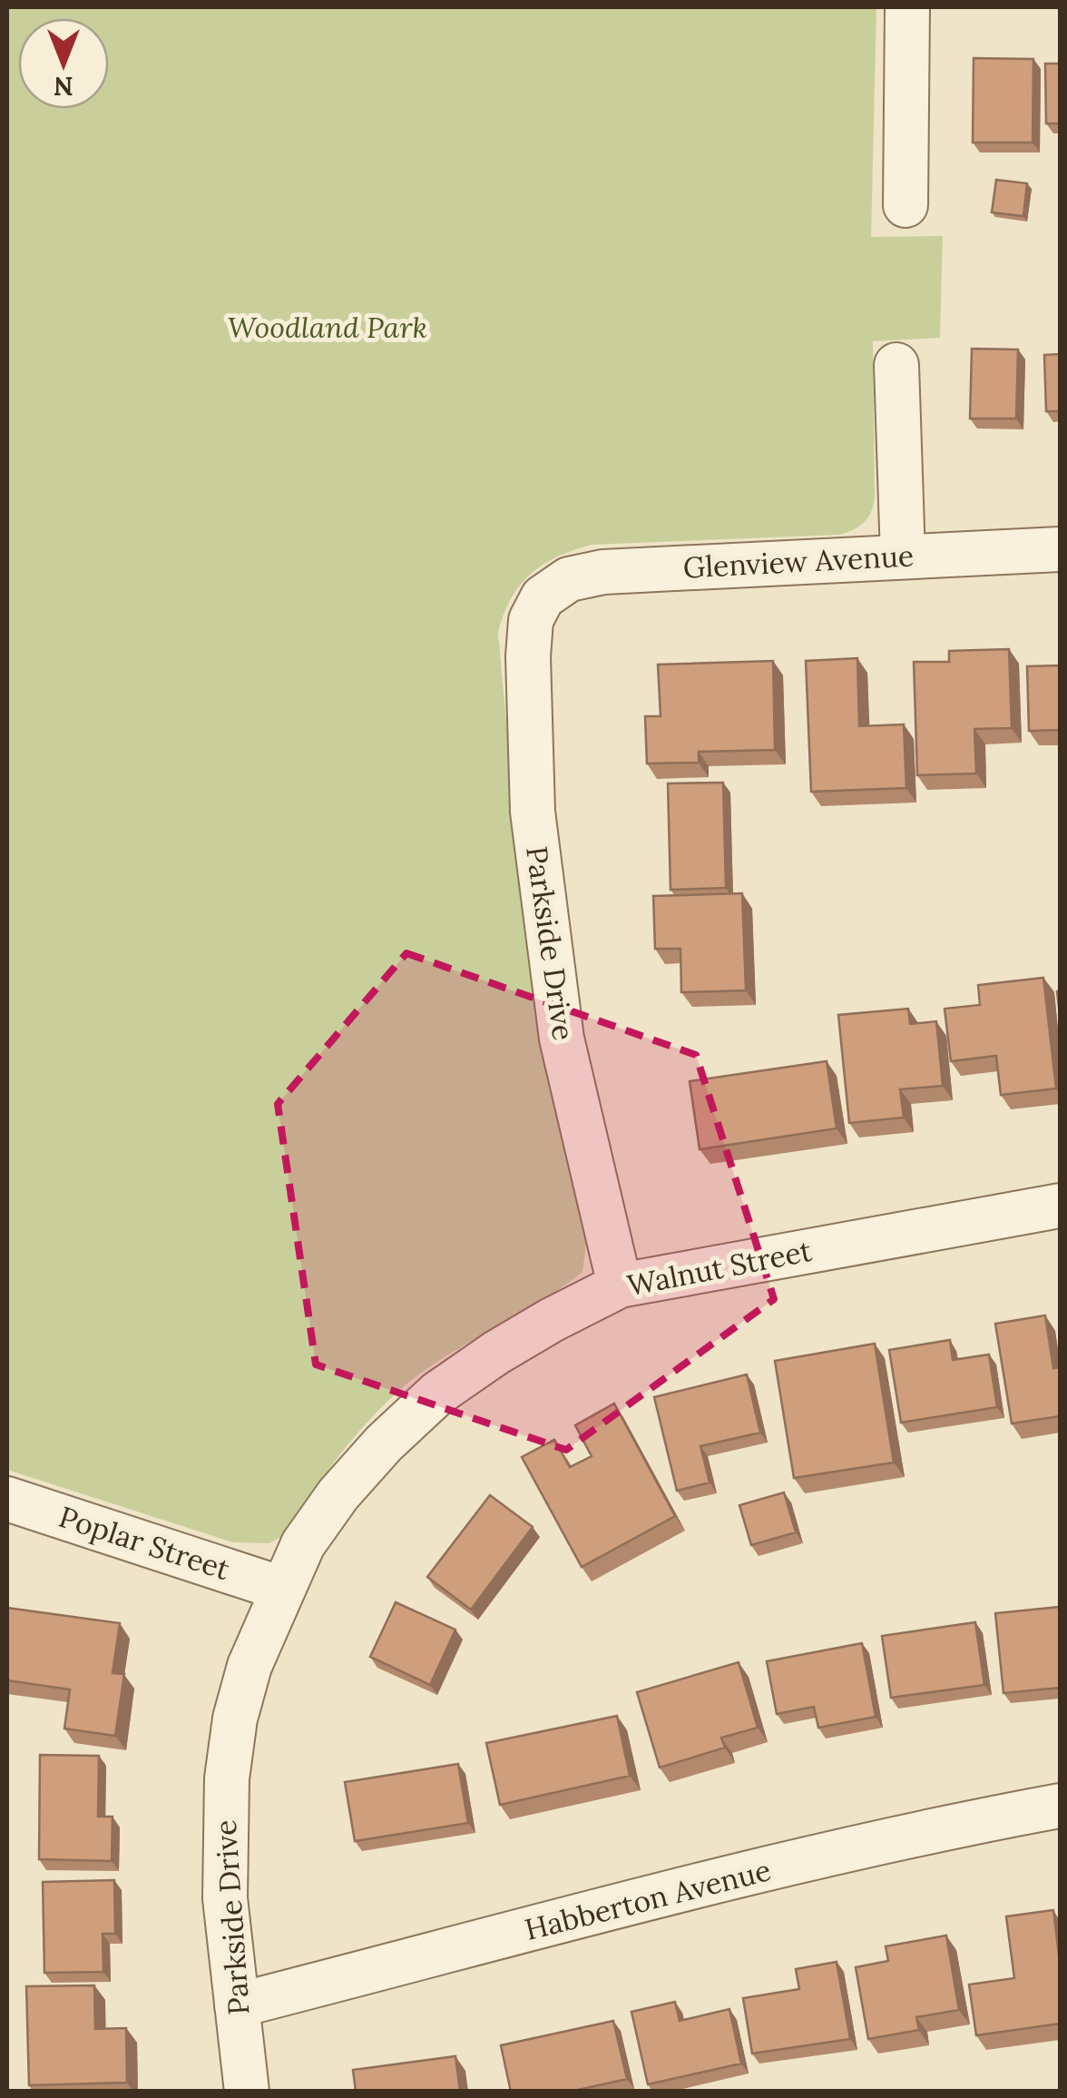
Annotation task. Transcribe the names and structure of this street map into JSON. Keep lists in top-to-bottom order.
{
  "streets": {
    "street": [
      "Glenview Avenue",
      "Parkside Drive",
      "Walnut Street",
      "Poplar Street",
      "Habberton Avenue"
    ]
  },
  "crossings": [
    ["Glenview Avenue", "Parkside Drive"],
    ["Parkside Drive", "Walnut Street"],
    ["Parkside Drive", "Poplar Street"],
    ["Parkside Drive", "Habberton Avenue"],
    ["Walnut Street", "Poplar Street"]
  ],
  "parks": ["Woodland Park"],
  "north": "bottom"
}
